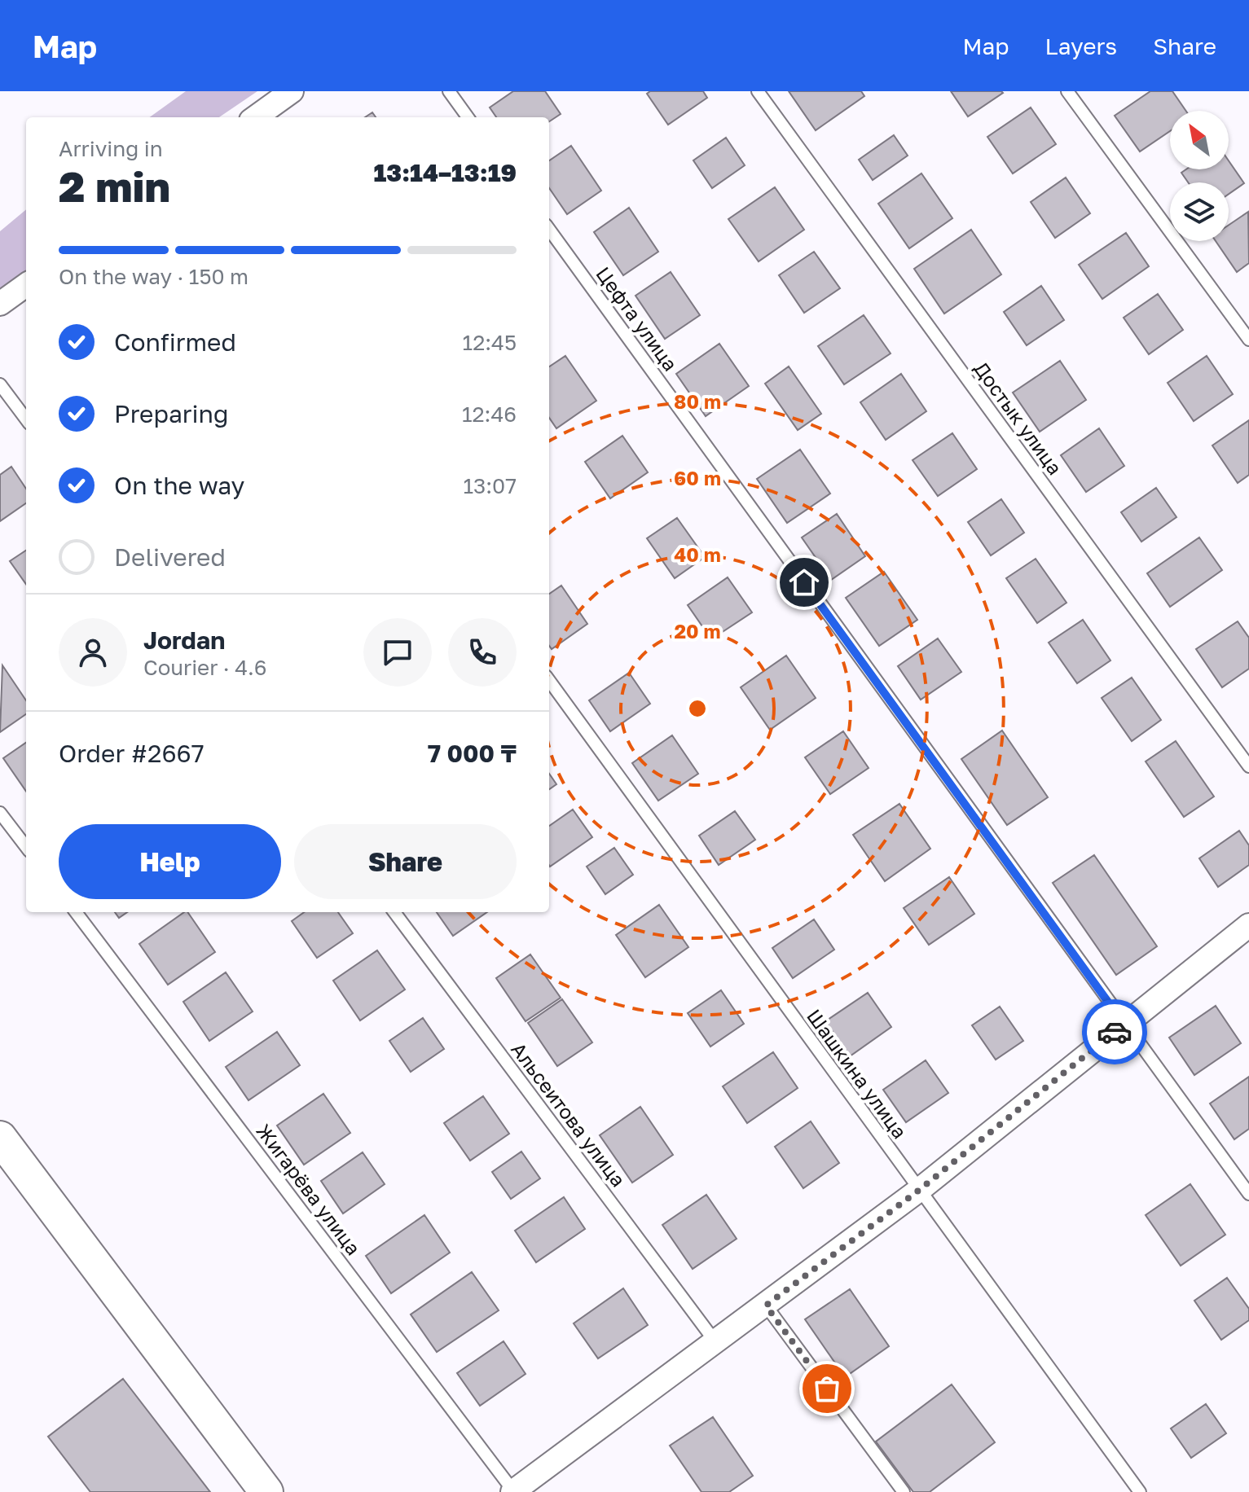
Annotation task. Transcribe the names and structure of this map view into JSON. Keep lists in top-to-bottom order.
{
  "streets": {
    "lane": [
      "Цефта улица",
      "Достык улица",
      "Шашкина улица",
      "Альсеитова улица",
      "Жигарёва улица"
    ]
  },
  "north": "top left",
  "page": {
    "header": "Map",
    "nav": ["Map", "Layers", "Share"],
    "heading": ["2 min", "Arriving in", "13:14–13:19"],
    "panel": [
      "Jordan",
      "Courier · 4.6",
      "Order #2667",
      "7 000 ₸"
    ],
    "bar": "On the way · 150 m",
    "list": [
      ["Confirmed", "12:45"],
      ["Preparing", "12:46"],
      ["On the way", "13:07"],
      "Delivered"
    ],
    "buttons": ["Help", "Share"]
  },
  "rings": [
    "80 m",
    "60 m",
    "40 m",
    "20 m"
  ]
}
